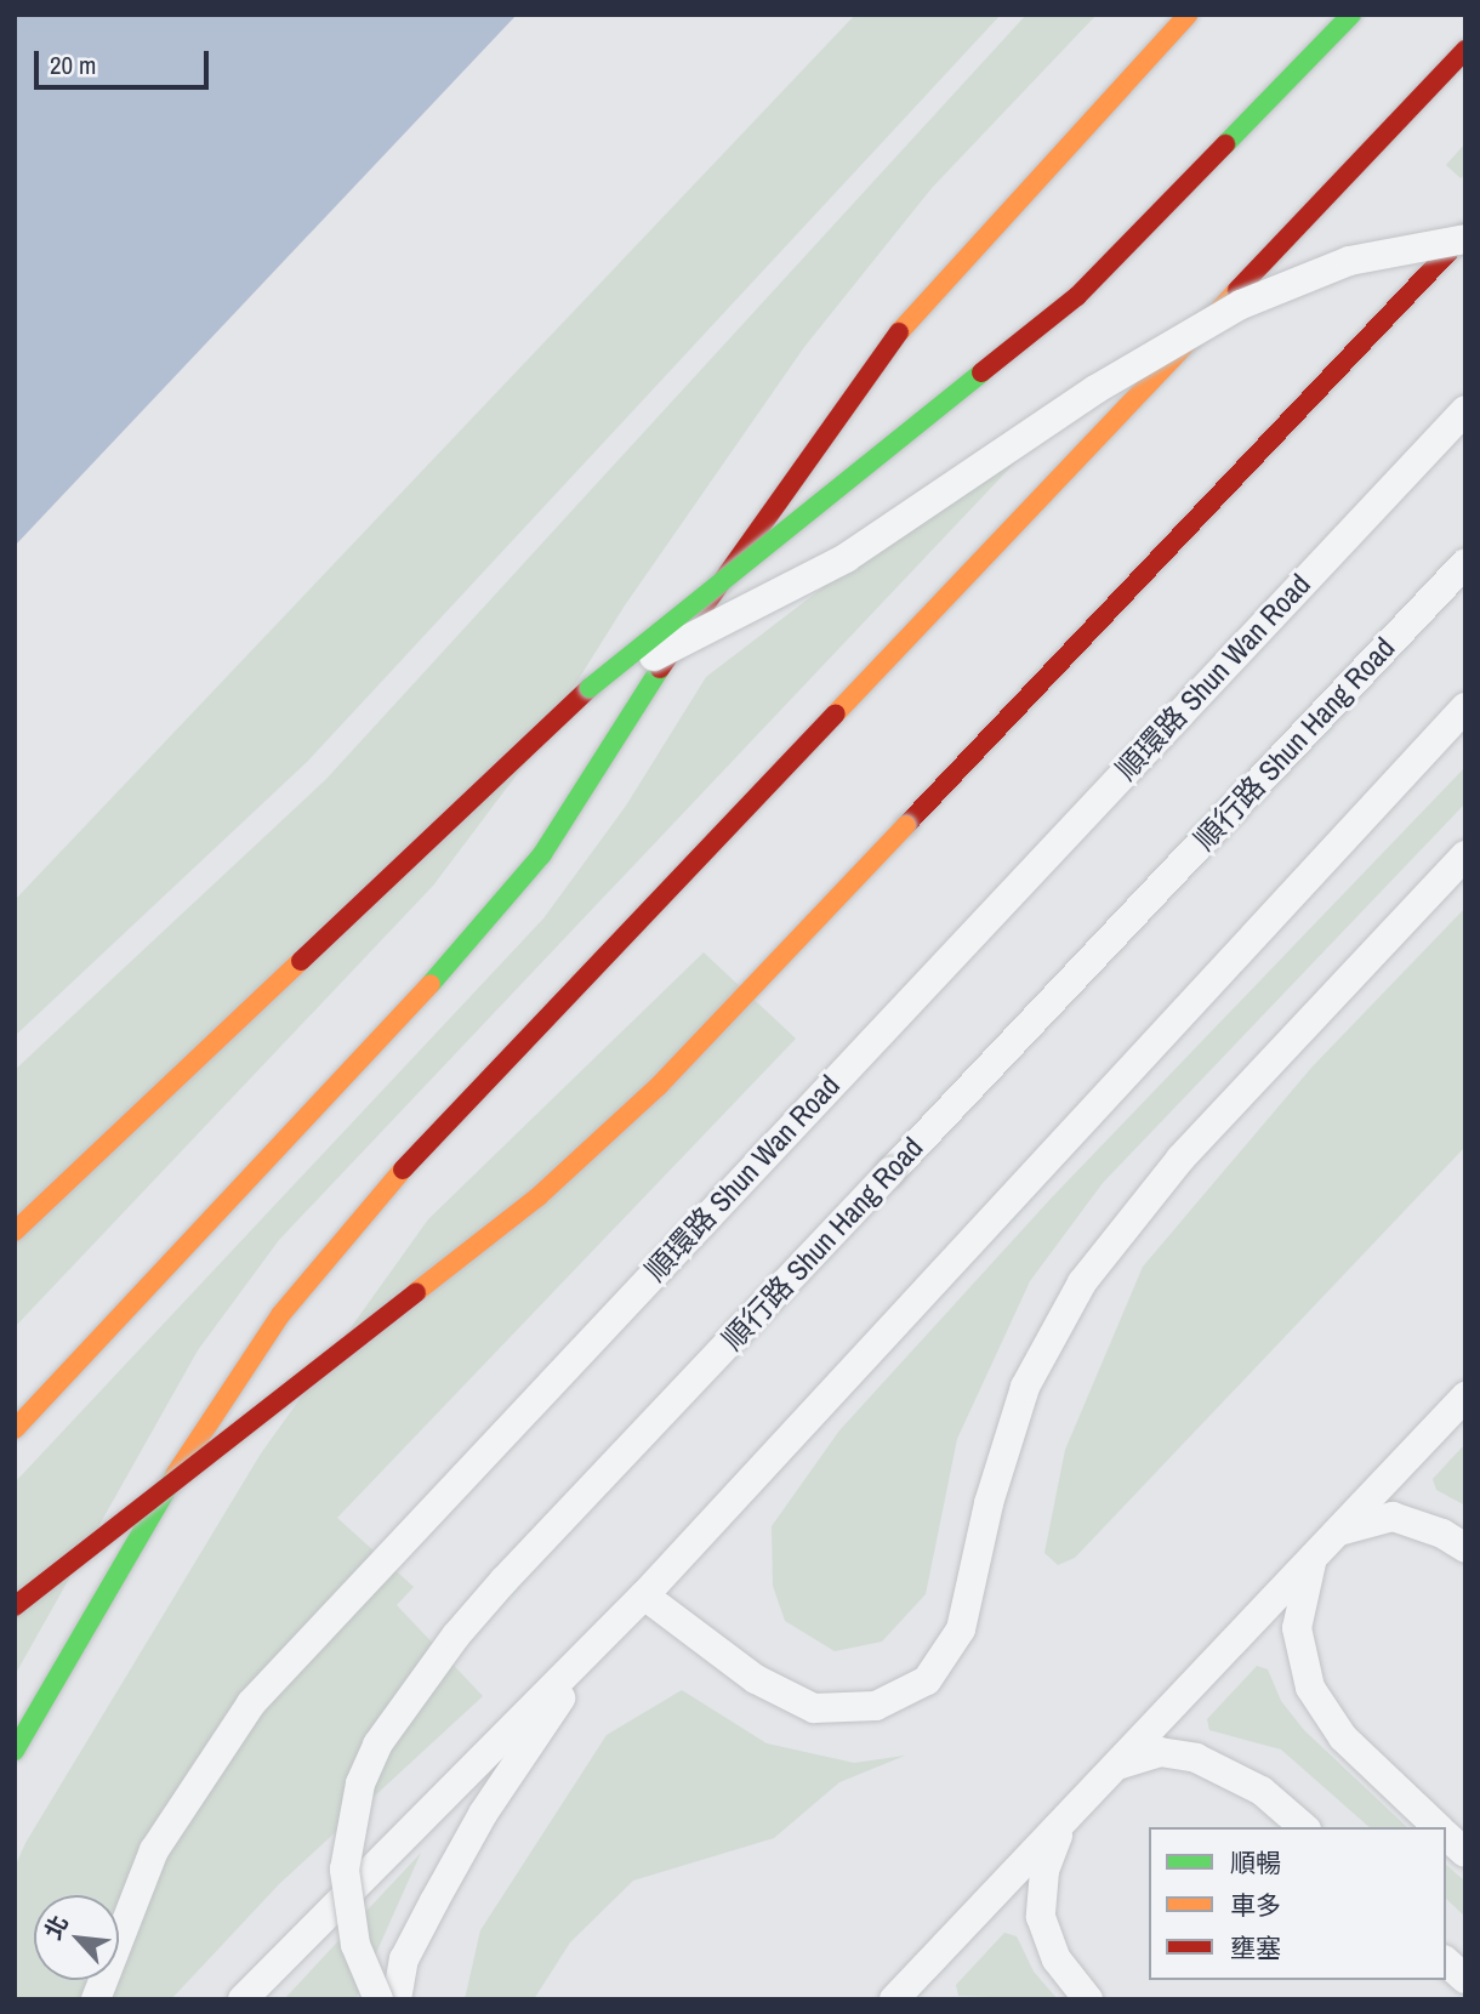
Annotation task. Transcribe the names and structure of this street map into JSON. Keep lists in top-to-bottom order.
{
  "streets": {
    "lane": ["順環路 Shun Wan Road", "順行路 Shun Hang Road"]
  },
  "legend": ["順暢", "車多", "壅塞"],
  "scale_bar": "20 m",
  "north": "top left"
}
